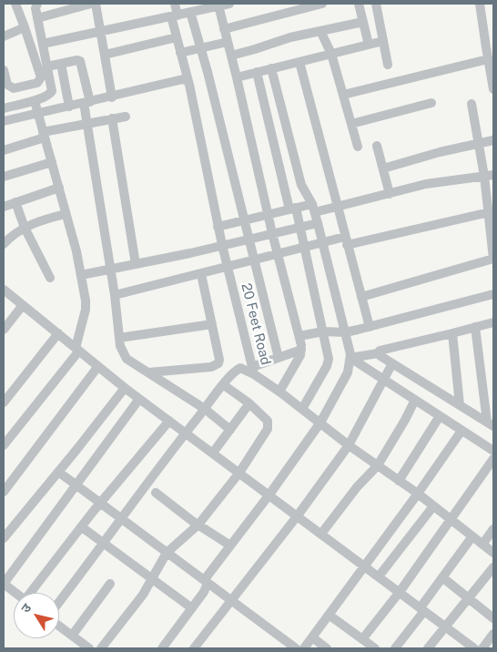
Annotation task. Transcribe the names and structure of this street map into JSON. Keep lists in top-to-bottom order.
{
  "streets": {
    "street": ["20 Feet Road"]
  },
  "north": "top left"
}
